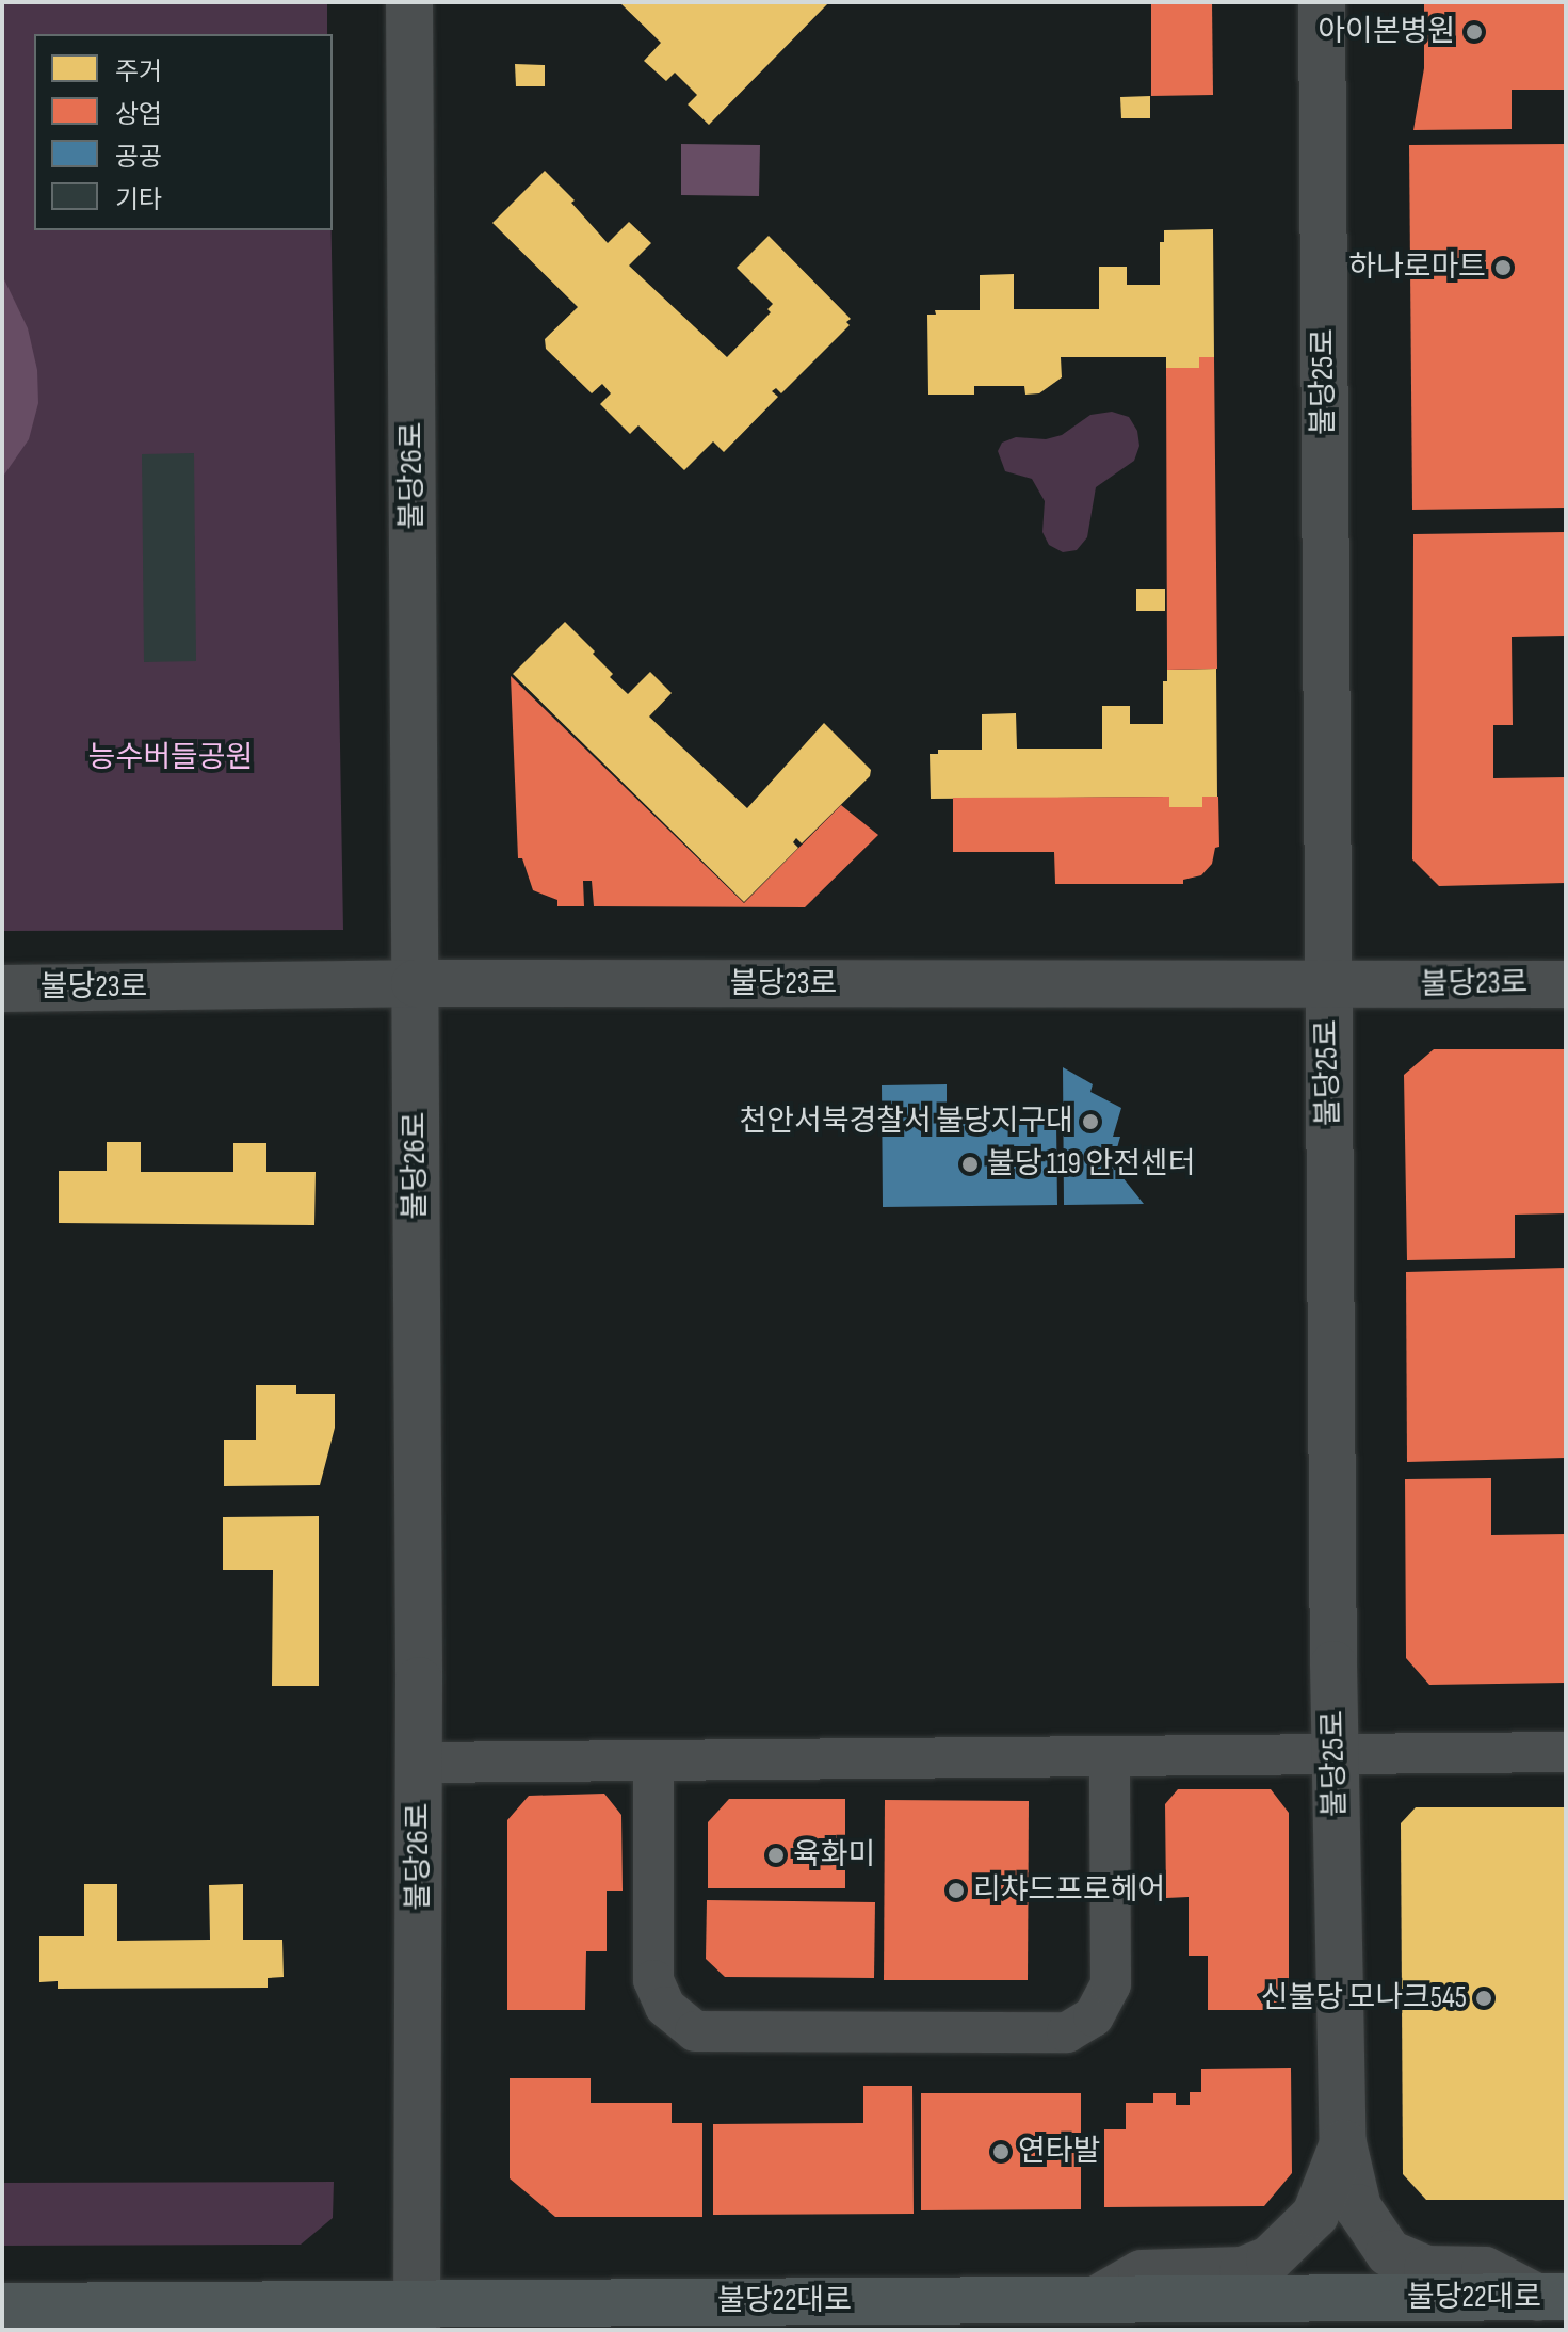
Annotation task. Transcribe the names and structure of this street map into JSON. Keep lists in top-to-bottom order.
{
  "streets": {
    "main road": ["불당22대로"],
    "street": ["불당25로", "불당26로", "불당23로"]
  },
  "crossings": [
    ["불당25로", "불당23로"],
    ["불당26로", "불당23로"],
    ["불당26로", "불당22대로"]
  ],
  "parks": ["능수버들공원"],
  "places": [
    "아이본병원",
    "하나로마트",
    "천안서북경찰서 불당지구대",
    "불당 119 안전센터",
    "육화미",
    "리챠드프로헤어",
    "신불당 모나크545",
    "연타발"
  ],
  "legend": [
    "주거",
    "상업",
    "공공",
    "기타"
  ]
}
